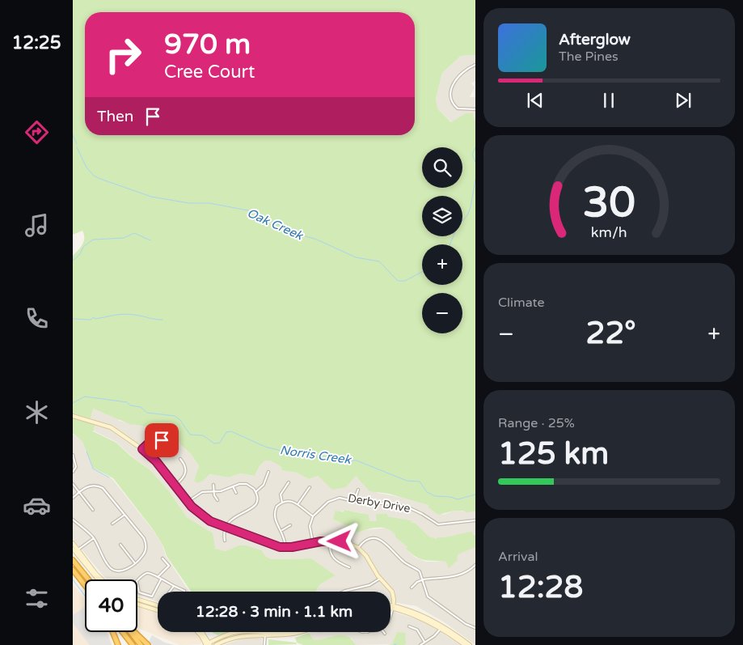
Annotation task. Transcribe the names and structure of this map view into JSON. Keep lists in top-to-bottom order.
{
  "streets": {
    "street": ["Derby Drive"]
  },
  "water": ["Oak Creek", "Norris Creek"],
  "page": {
    "tabs": "12:25",
    "turn": ["970 m", "Cree Court"],
    "song": ["Afterglow", "The Pines"],
    "then": "Then",
    "map_buttons": ["+", "−"],
    "tile": [
      "Climate",
      ["Range · 25%", "125 km"],
      ["Arrival", "12:28"]
    ],
    "heat": ["−", "22°", "+"],
    "limit": "40",
    "trip": "12:28 · 3 min · 1.1 km",
    "gauge": ["30", "km/h"]
  }
}
